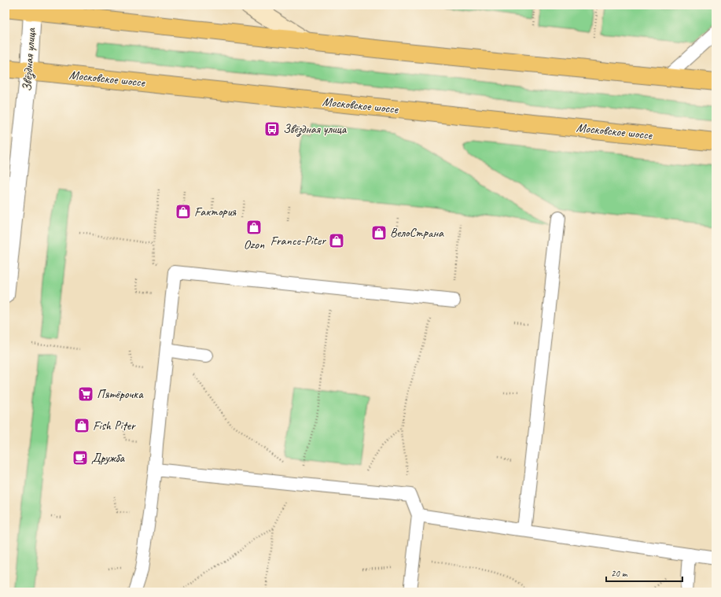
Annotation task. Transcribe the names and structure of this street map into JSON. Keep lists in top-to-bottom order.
{
  "streets": {
    "main road": ["Московское шоссе"],
    "street": ["Звёздная улица"]
  },
  "crossings": [
    ["Звёздная улица", "Московское шоссе"]
  ],
  "places": {
    "bus stop": ["Звёздная улица"],
    "shop": [
      "Fактория",
      "Ozon",
      "ВелоСтрана",
      "France-Piter",
      "Fish Piter"
    ],
    "supermarket": ["Пятёрочка"],
    "cafe": ["Дружба"]
  },
  "scale_bar": "20 m"
}
